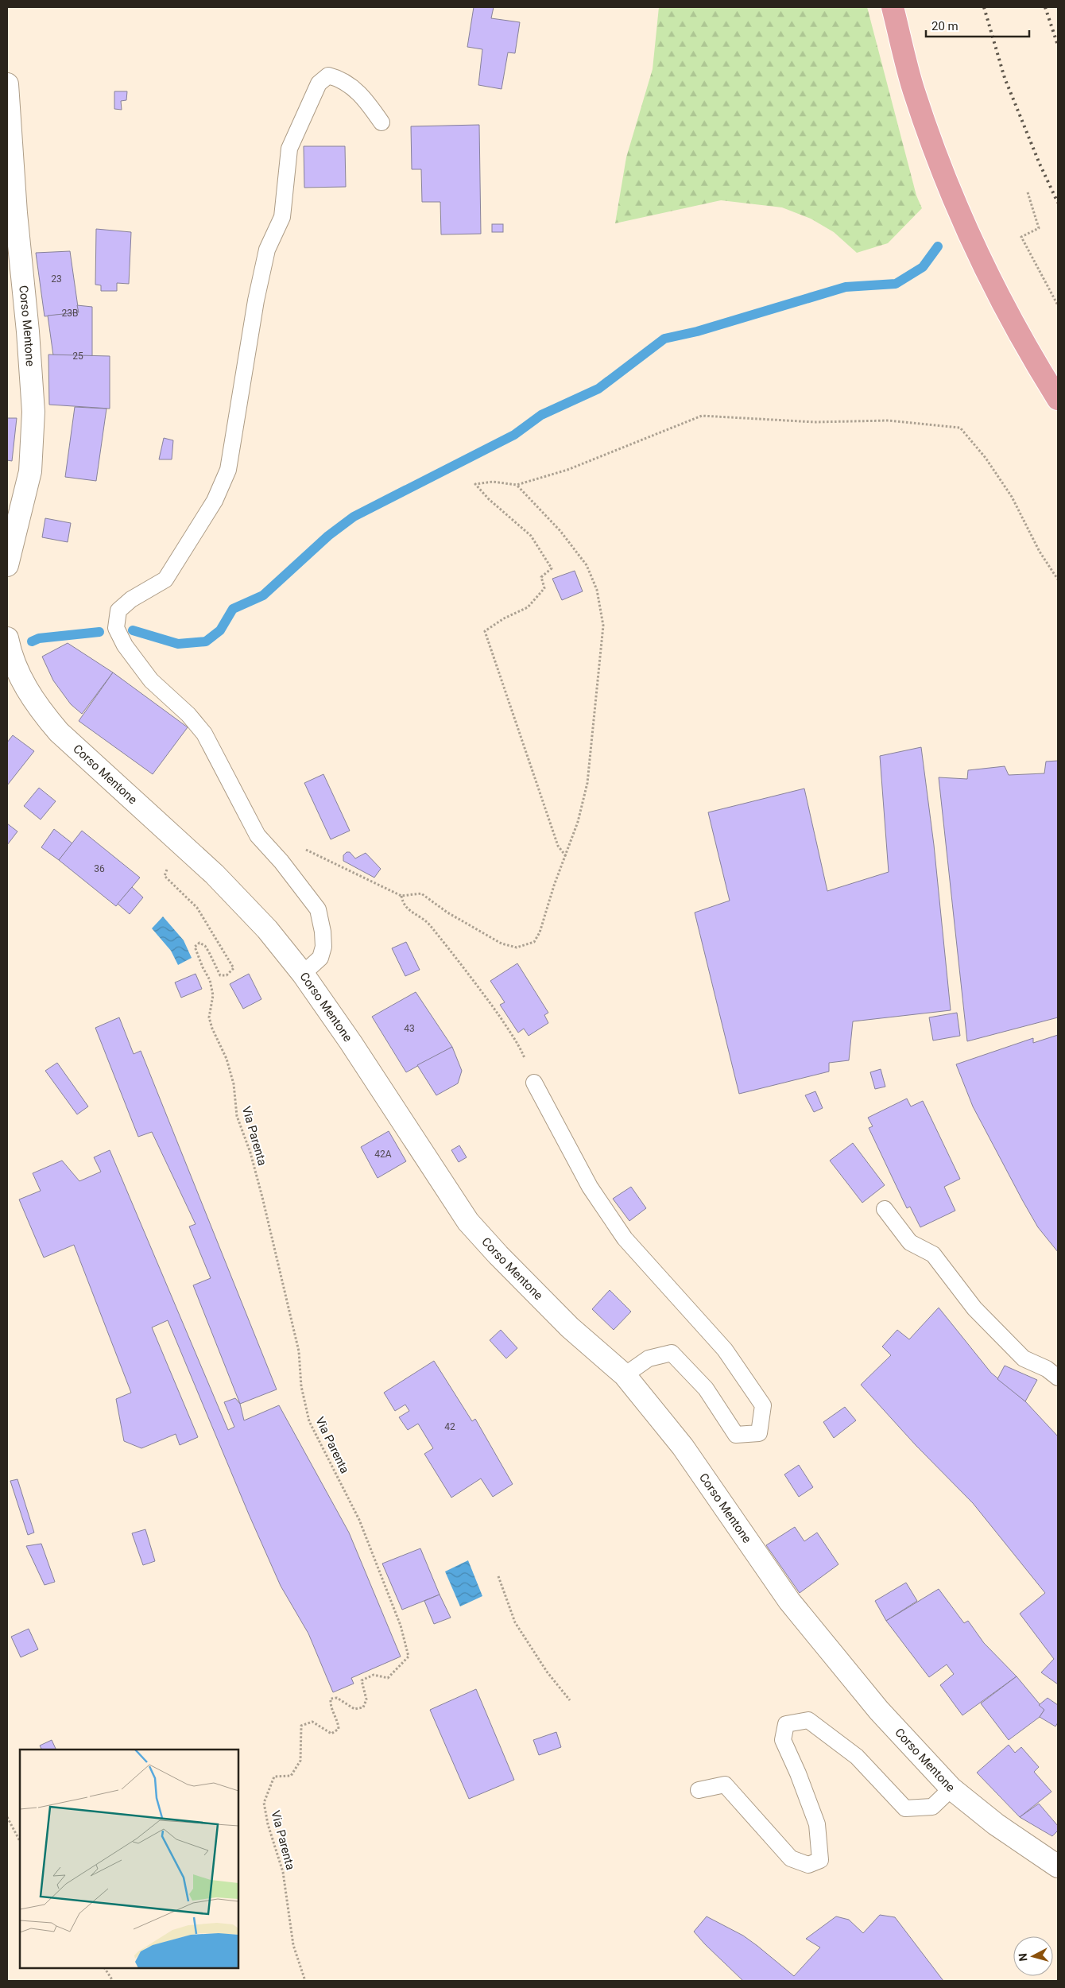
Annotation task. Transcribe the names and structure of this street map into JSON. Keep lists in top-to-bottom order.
{
  "streets": {
    "main road": ["Corso Mentone"],
    "path": ["Via Parenta"]
  },
  "house_numbers": [
    "23",
    "23B",
    "25",
    "36",
    "43",
    "42A",
    "42"
  ],
  "scale_bar": "20 m",
  "north": "left"
}
